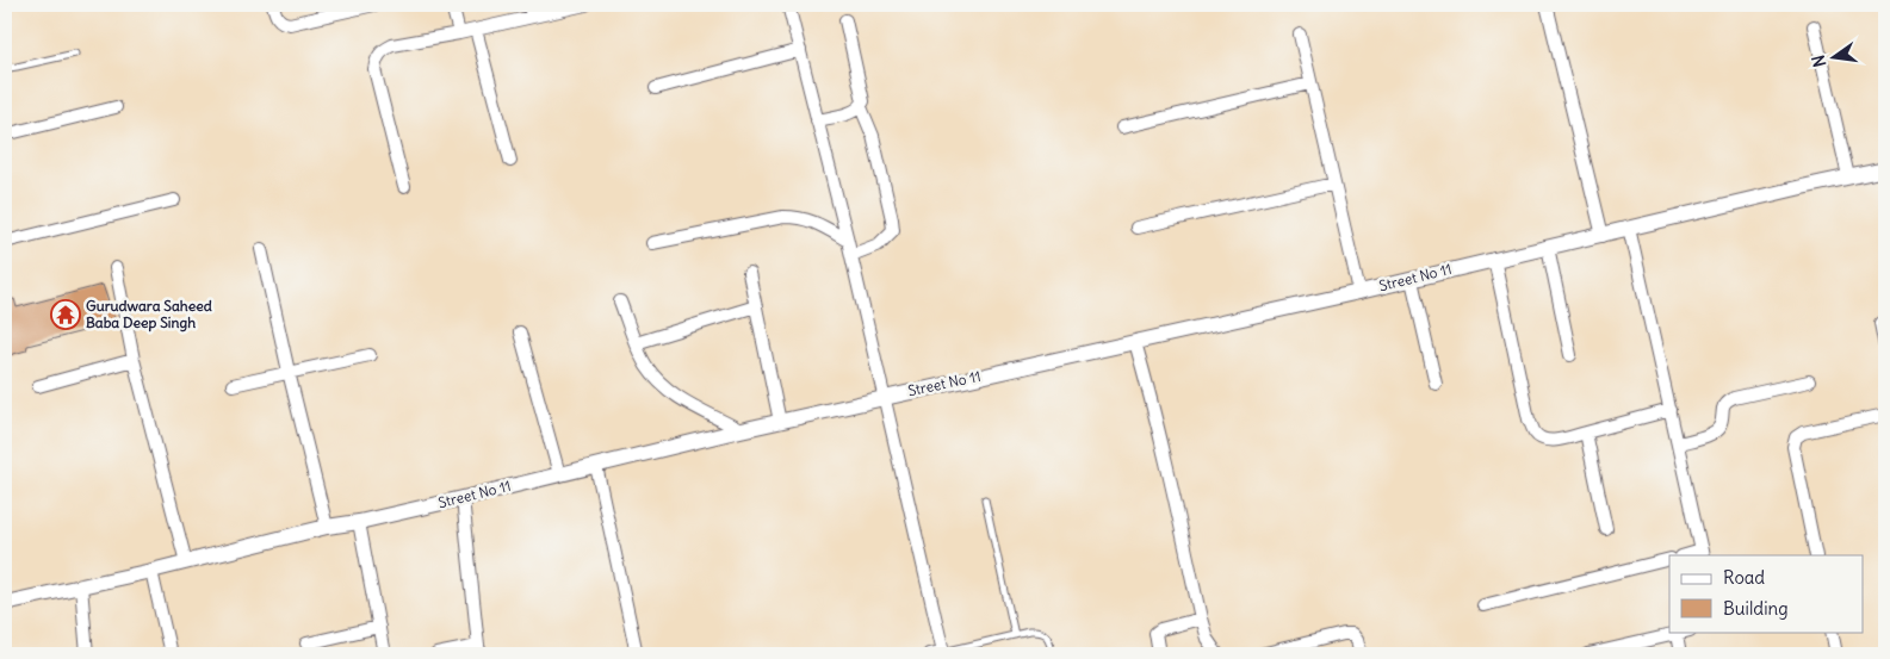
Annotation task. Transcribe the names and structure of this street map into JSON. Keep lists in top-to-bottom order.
{
  "streets": {
    "street": ["Street No 11"]
  },
  "places": {
    "temple": ["Gurudwara Saheed Baba Deep Singh"]
  },
  "legend": ["Road", "Building"],
  "north": "left"
}
